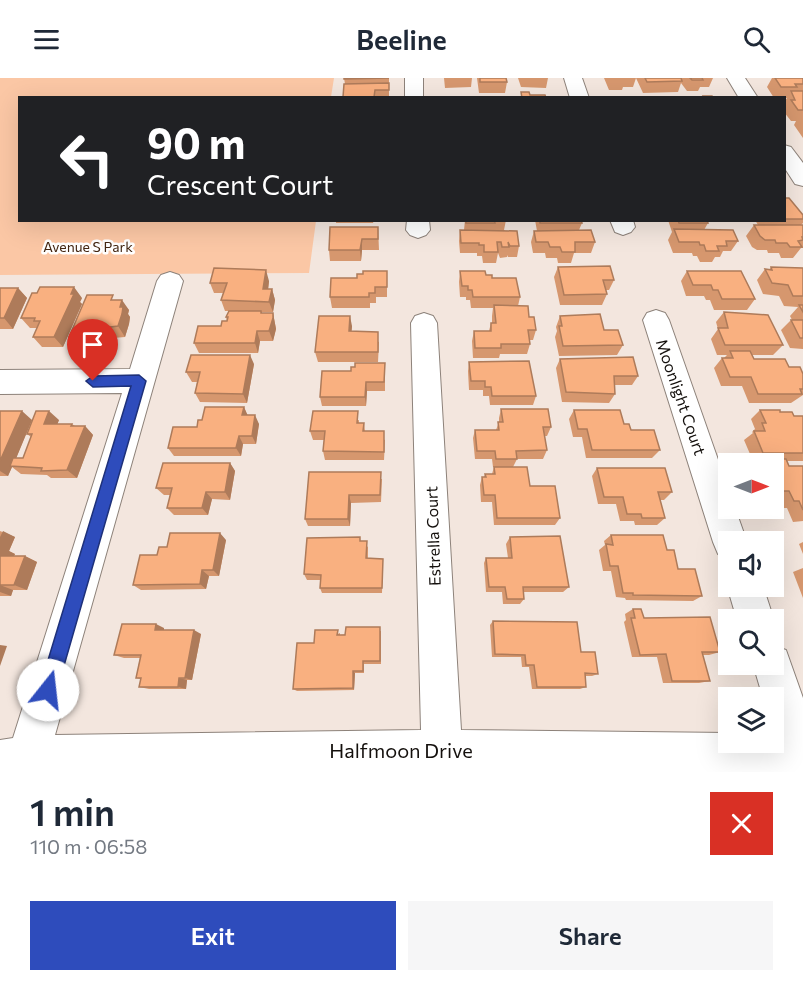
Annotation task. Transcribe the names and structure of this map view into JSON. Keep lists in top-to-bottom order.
{
  "streets": {
    "street": ["Moonlight Court", "Estrella Court", "Halfmoon Drive"]
  },
  "crossings": [
    ["Estrella Court", "Halfmoon Drive"]
  ],
  "parks": ["Avenue S Park"],
  "north": "right",
  "page": {
    "header": "Beeline",
    "turn": ["90 m", "Crescent Court"],
    "heading": ["1 min", "110 m · 06:58"],
    "buttons": ["Exit", "Share"]
  }
}
